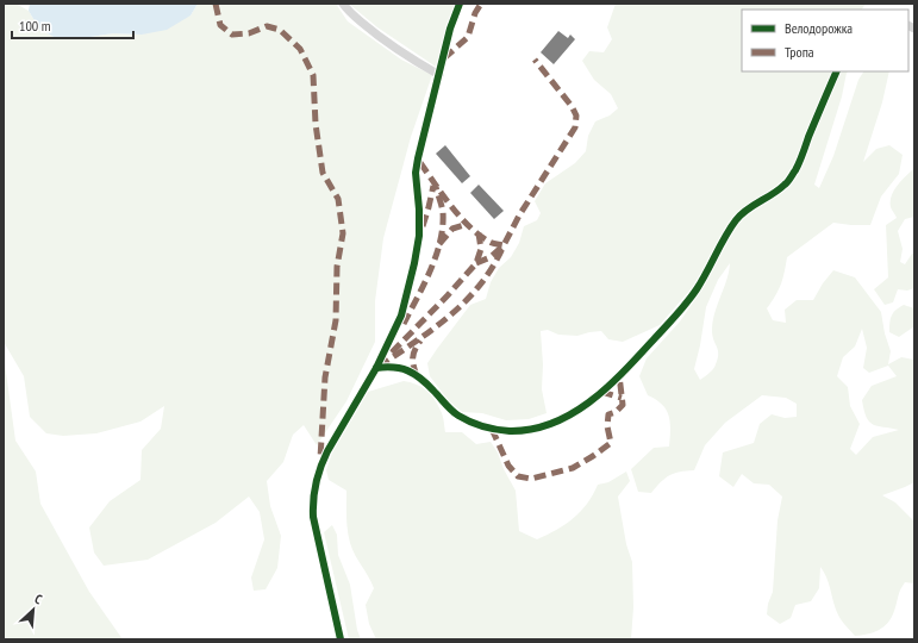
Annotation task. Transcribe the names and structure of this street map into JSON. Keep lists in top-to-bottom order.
{
  "legend": ["Велодорожка", "Тропа"],
  "scale_bar": "100 m",
  "north": "top right"
}
